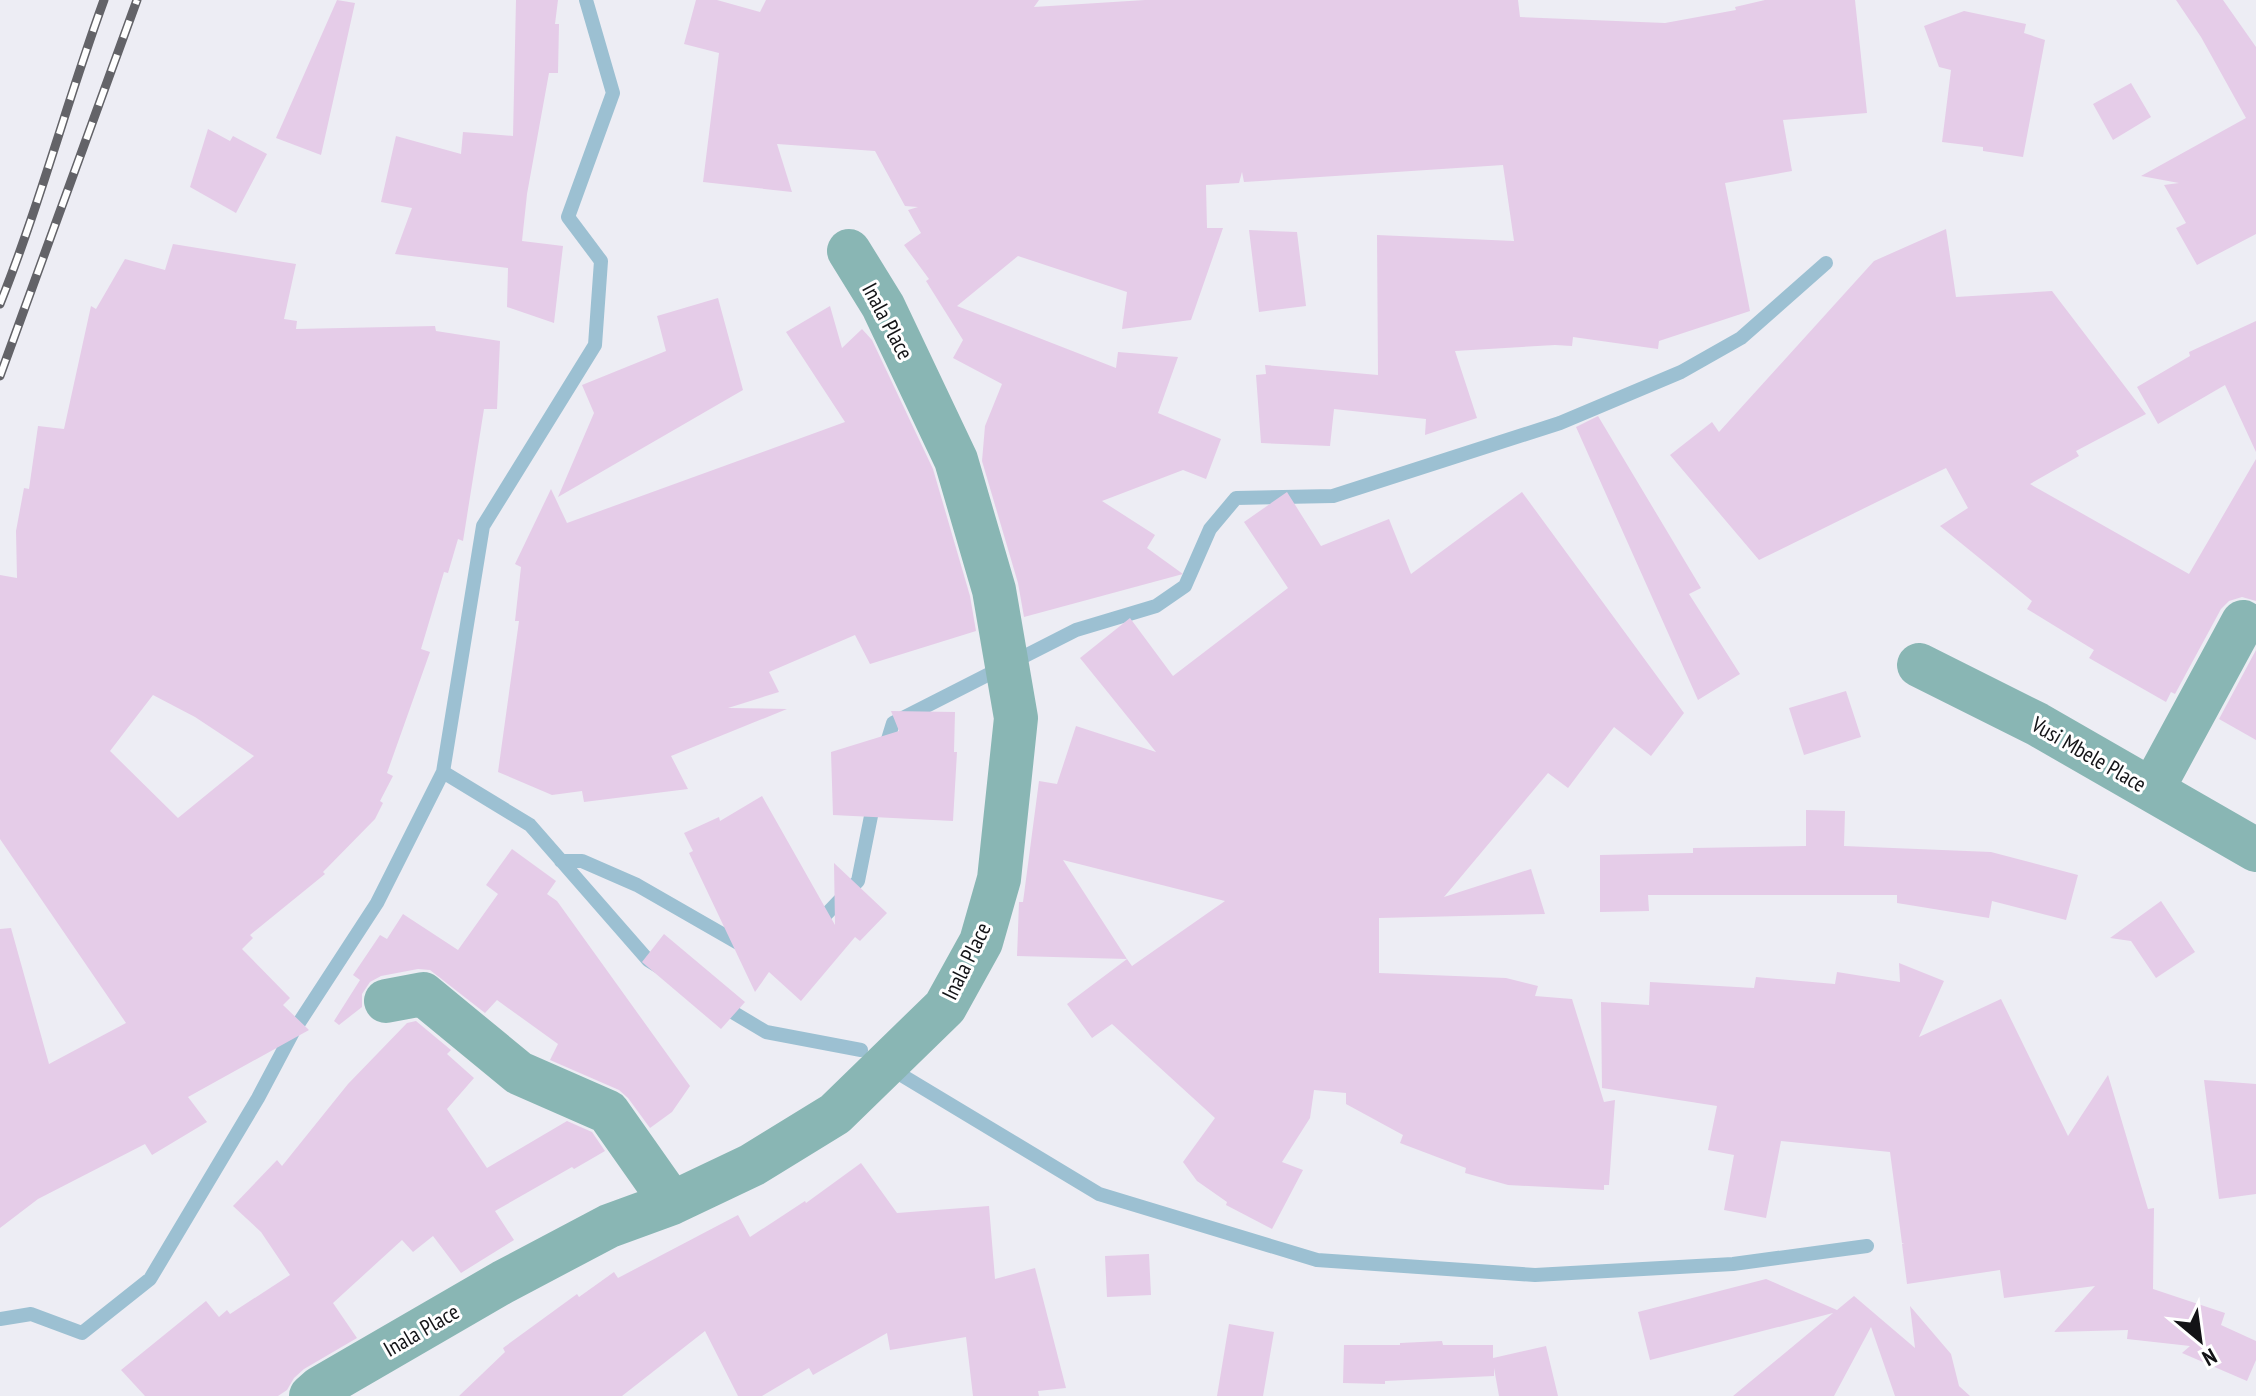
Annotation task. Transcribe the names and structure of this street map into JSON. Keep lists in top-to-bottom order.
{
  "streets": {
    "street": ["Inala Place", "Vusi Mbele Place"]
  },
  "north": "bottom right"
}
